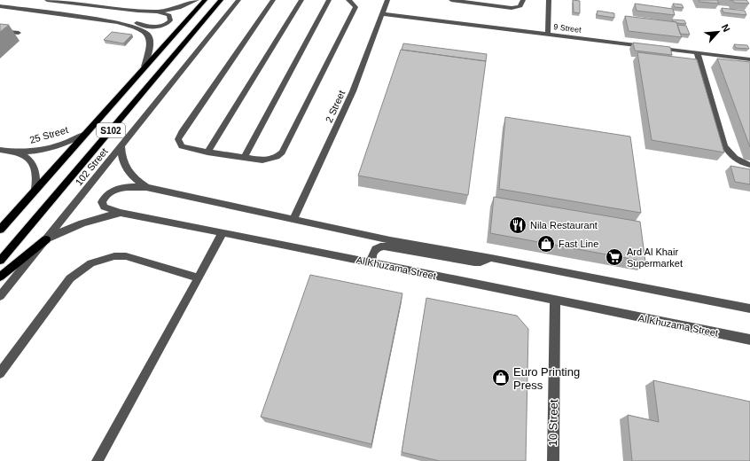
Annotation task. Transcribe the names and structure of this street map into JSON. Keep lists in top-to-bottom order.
{
  "streets": {
    "main road": ["S102", "102 Street"],
    "street": [
      "9 Street",
      "2 Street",
      "25 Street",
      "Al Khuzama Street",
      "10 Street"
    ]
  },
  "crossings": [
    ["9 Street", "2 Street"],
    ["S102", "25 Street"],
    ["102 Street", "Al Khuzama Street"],
    ["Al Khuzama Street", "10 Street"]
  ],
  "places": {
    "restaurant": ["Nila Restaurant"],
    "shop": ["Fast Line", "Euro Printing Press"],
    "supermarket": ["Ard Al Khair Supermarket"]
  },
  "north": "top right"
}
